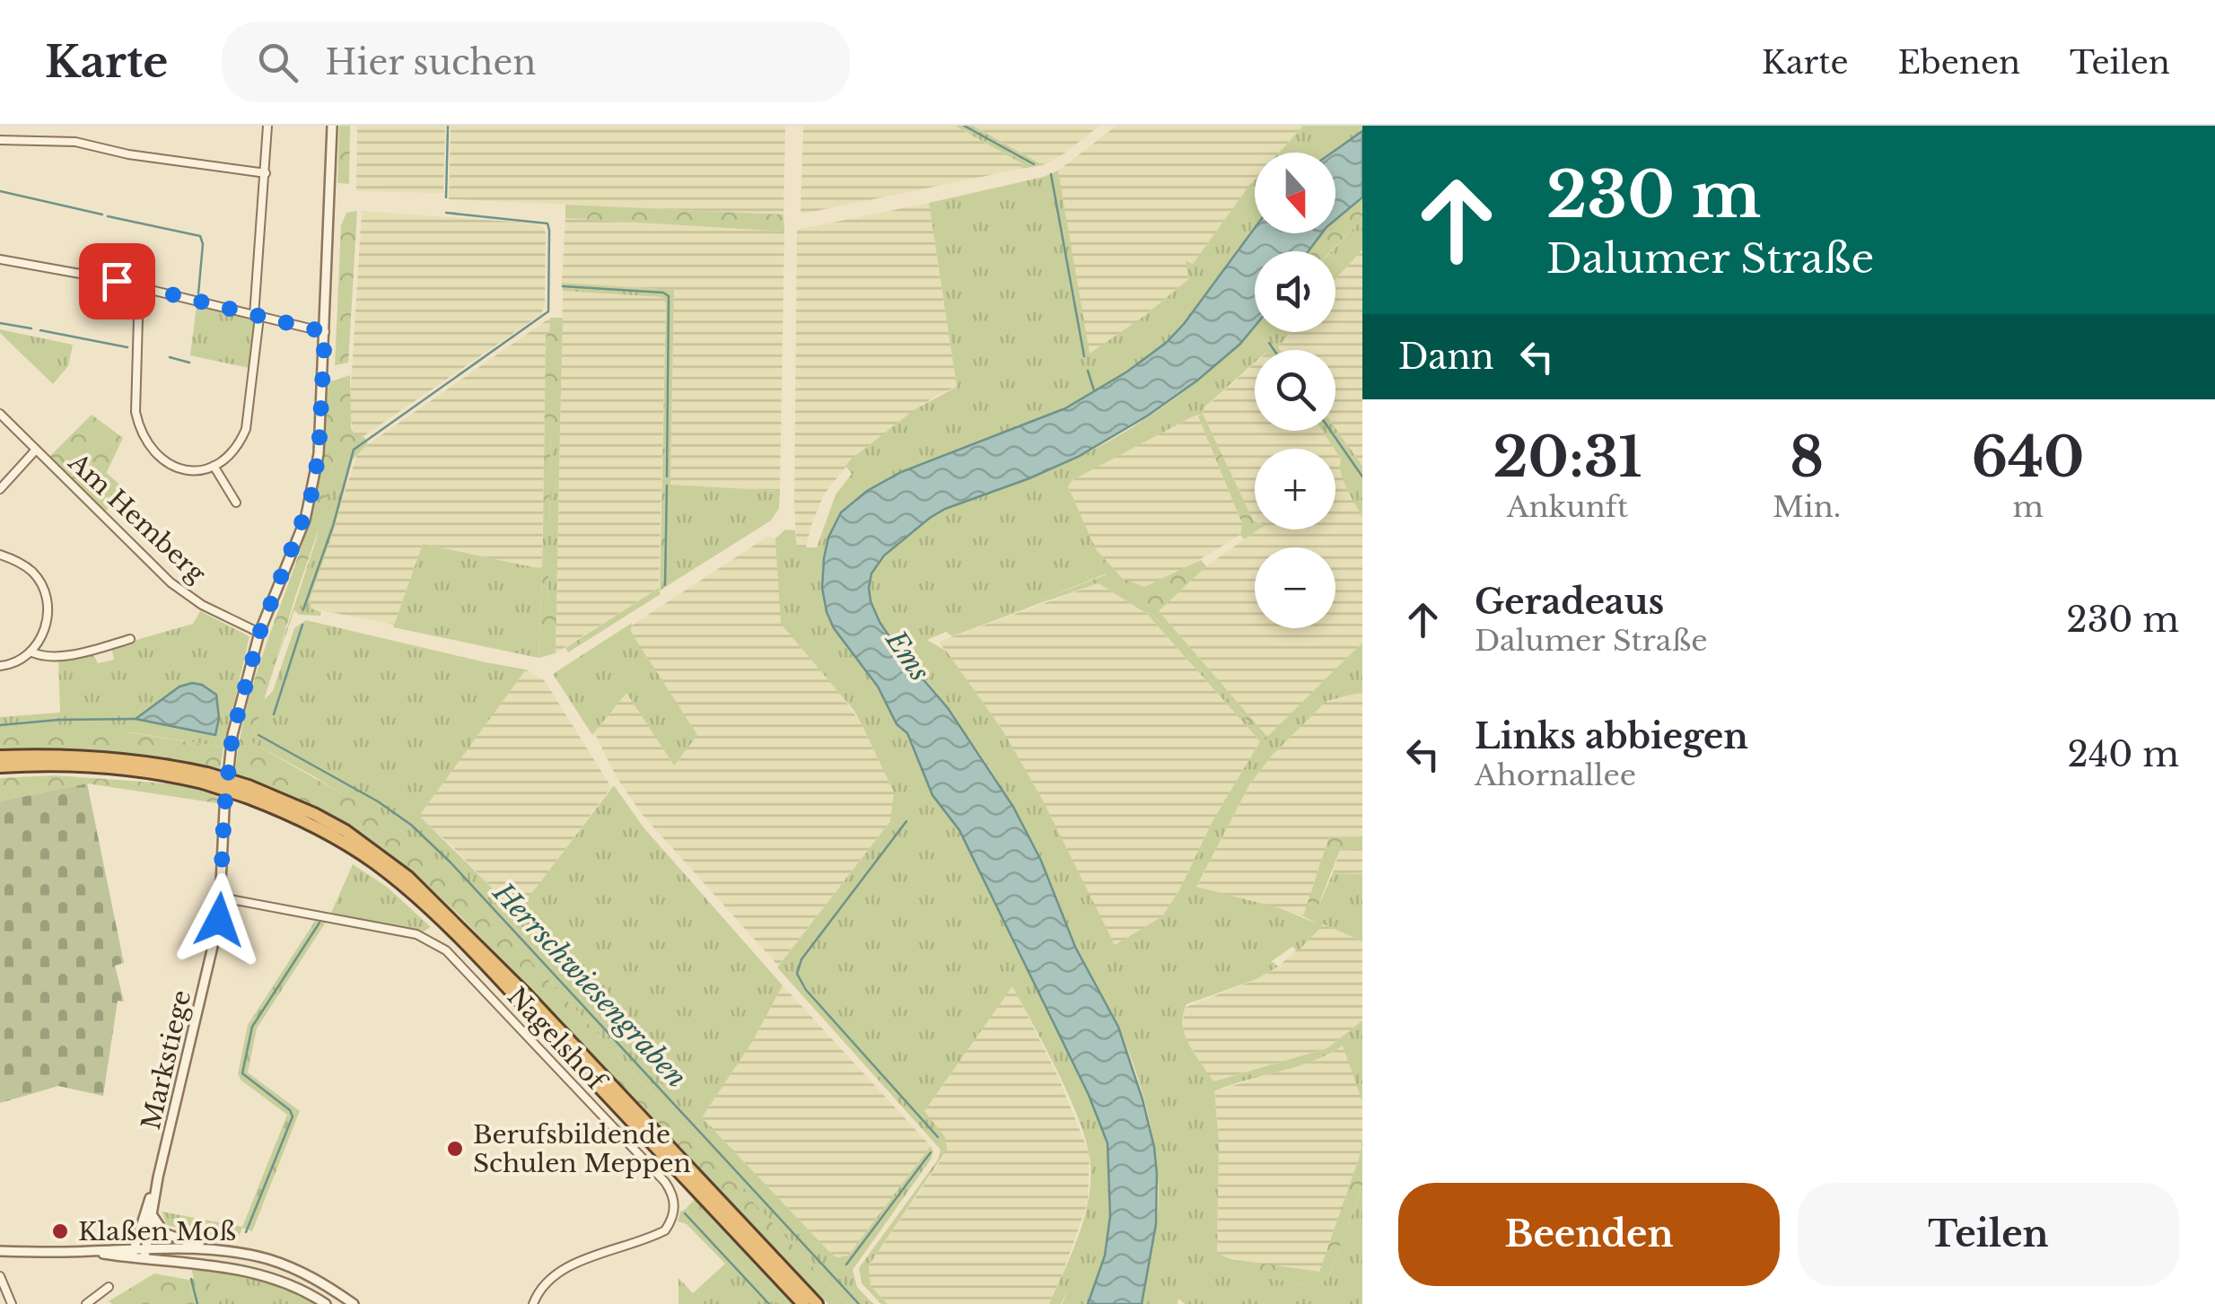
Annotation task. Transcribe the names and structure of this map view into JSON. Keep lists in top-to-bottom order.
{
  "streets": {
    "street": ["Am Hemberg", "Nagelshof", "Markstiege"]
  },
  "crossings": [
    ["Am Hemberg", "Markstiege"],
    ["Nagelshof", "Markstiege"]
  ],
  "water": ["Ems", "Herrschwiesengraben"],
  "places": ["Berufsbildende Schulen Meppen", "Klaßen Moß"],
  "north": "bottom",
  "page": {
    "header": "Karte",
    "search": "Hier suchen",
    "nav": ["Karte", "Ebenen", "Teilen"],
    "turn": ["230 m", "Dalumer Straße"],
    "map_buttons": ["+", "−"],
    "then": "Dann",
    "eta": [
      "20:31",
      "Ankunft",
      "8",
      "Min.",
      "640",
      "m"
    ],
    "list": [
      {
        "name": "Geradeaus",
        "note": "Dalumer Straße",
        "value": "230 m"
      },
      {
        "name": "Links abbiegen",
        "note": "Ahornallee",
        "value": "240 m"
      }
    ],
    "buttons": ["Beenden", "Teilen"]
  }
}
